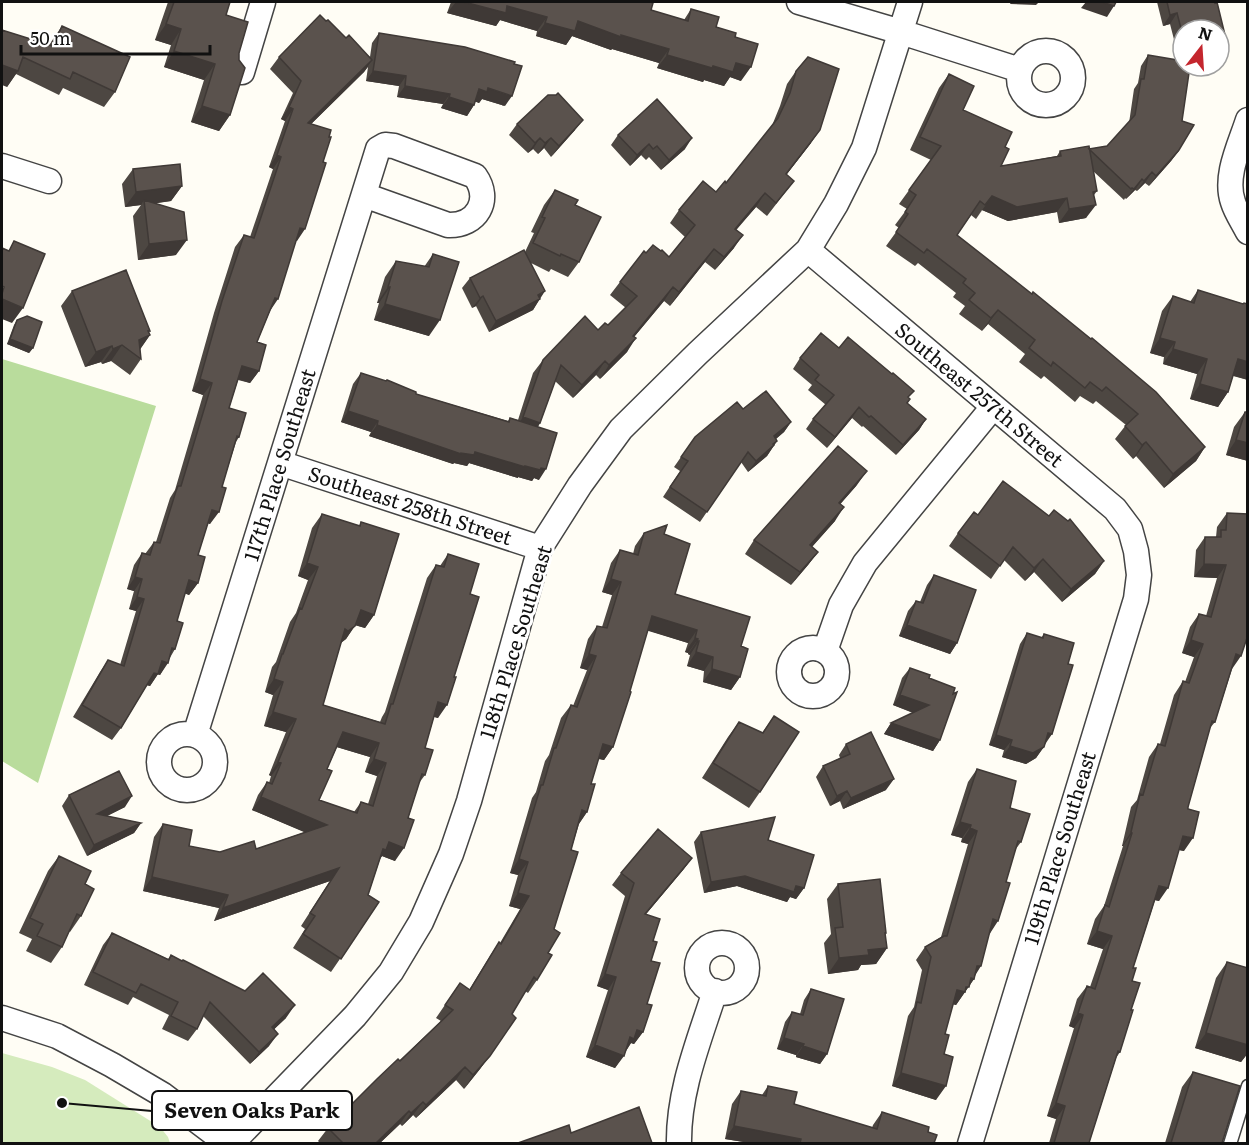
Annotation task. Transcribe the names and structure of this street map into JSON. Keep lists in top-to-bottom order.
{
  "streets": {
    "street": [
      "Southeast 257th Street",
      "117th Place Southeast",
      "Southeast 258th Street",
      "118th Place Southeast",
      "119th Place Southeast"
    ]
  },
  "crossings": [
    ["Southeast 257th Street", "118th Place Southeast"],
    ["Southeast 257th Street", "119th Place Southeast"],
    ["117th Place Southeast", "Southeast 258th Street"],
    ["Southeast 258th Street", "118th Place Southeast"]
  ],
  "places": ["Seven Oaks Park"],
  "scale_bar": "50 m",
  "north": "top"
}
